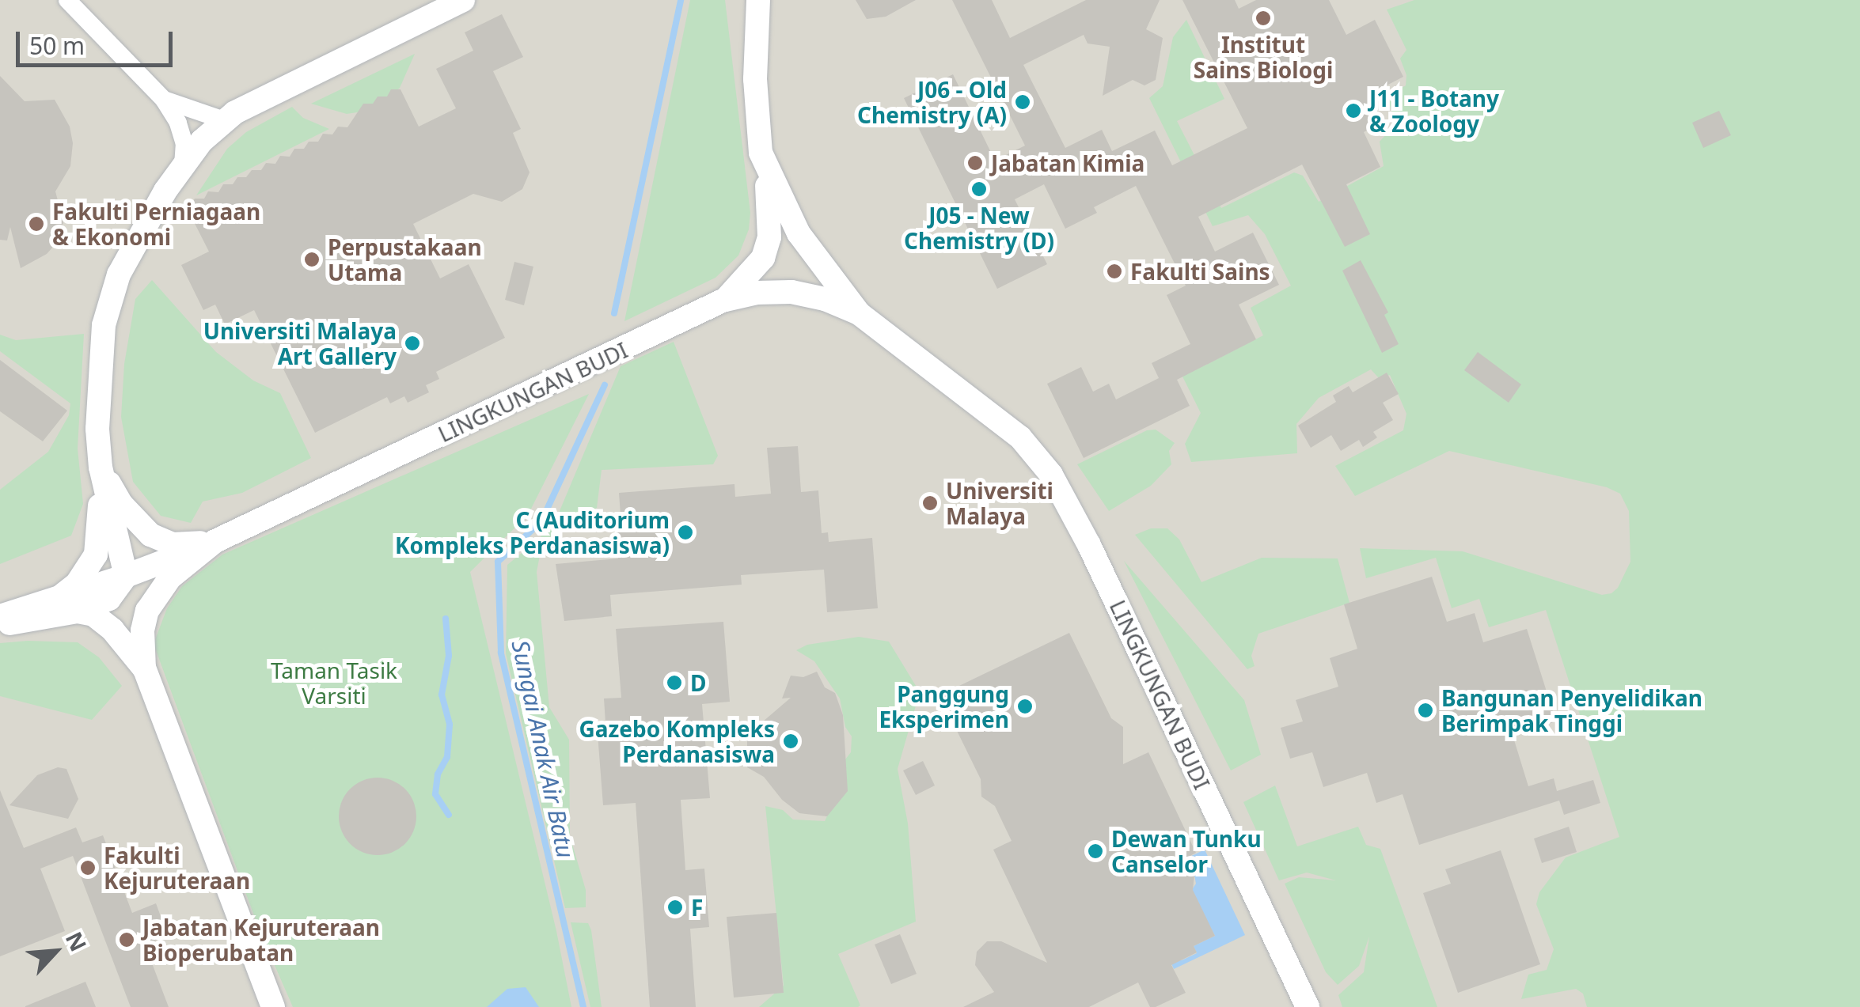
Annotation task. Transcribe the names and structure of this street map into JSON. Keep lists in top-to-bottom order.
{
  "streets": {
    "street": ["LINGKUNGAN BUDI"]
  },
  "water": ["Sungai Anak Air Batu"],
  "parks": ["Taman Tasik Varsiti"],
  "places": [
    "Institut Sains Biologi",
    "J06 - Old Chemistry (A)",
    "J11 - Botany & Zoology",
    "Jabatan Kimia",
    "J05 - New Chemistry (D)",
    "Fakulti Perniagaan & Ekonomi",
    "Perpustakaan Utama",
    "Fakulti Sains",
    "Universiti Malaya Art Gallery",
    "Universiti Malaya",
    "C (Auditorium Kompleks Perdanasiswa)",
    "D",
    "Panggung Eksperimen",
    "Bangunan Penyelidikan Berimpak Tinggi",
    "Gazebo Kompleks Perdanasiswa",
    "Dewan Tunku Canselor",
    "Fakulti Kejuruteraan",
    "F",
    "Jabatan Kejuruteraan Bioperubatan"
  ],
  "scale_bar": "50 m",
  "north": "top right"
}
